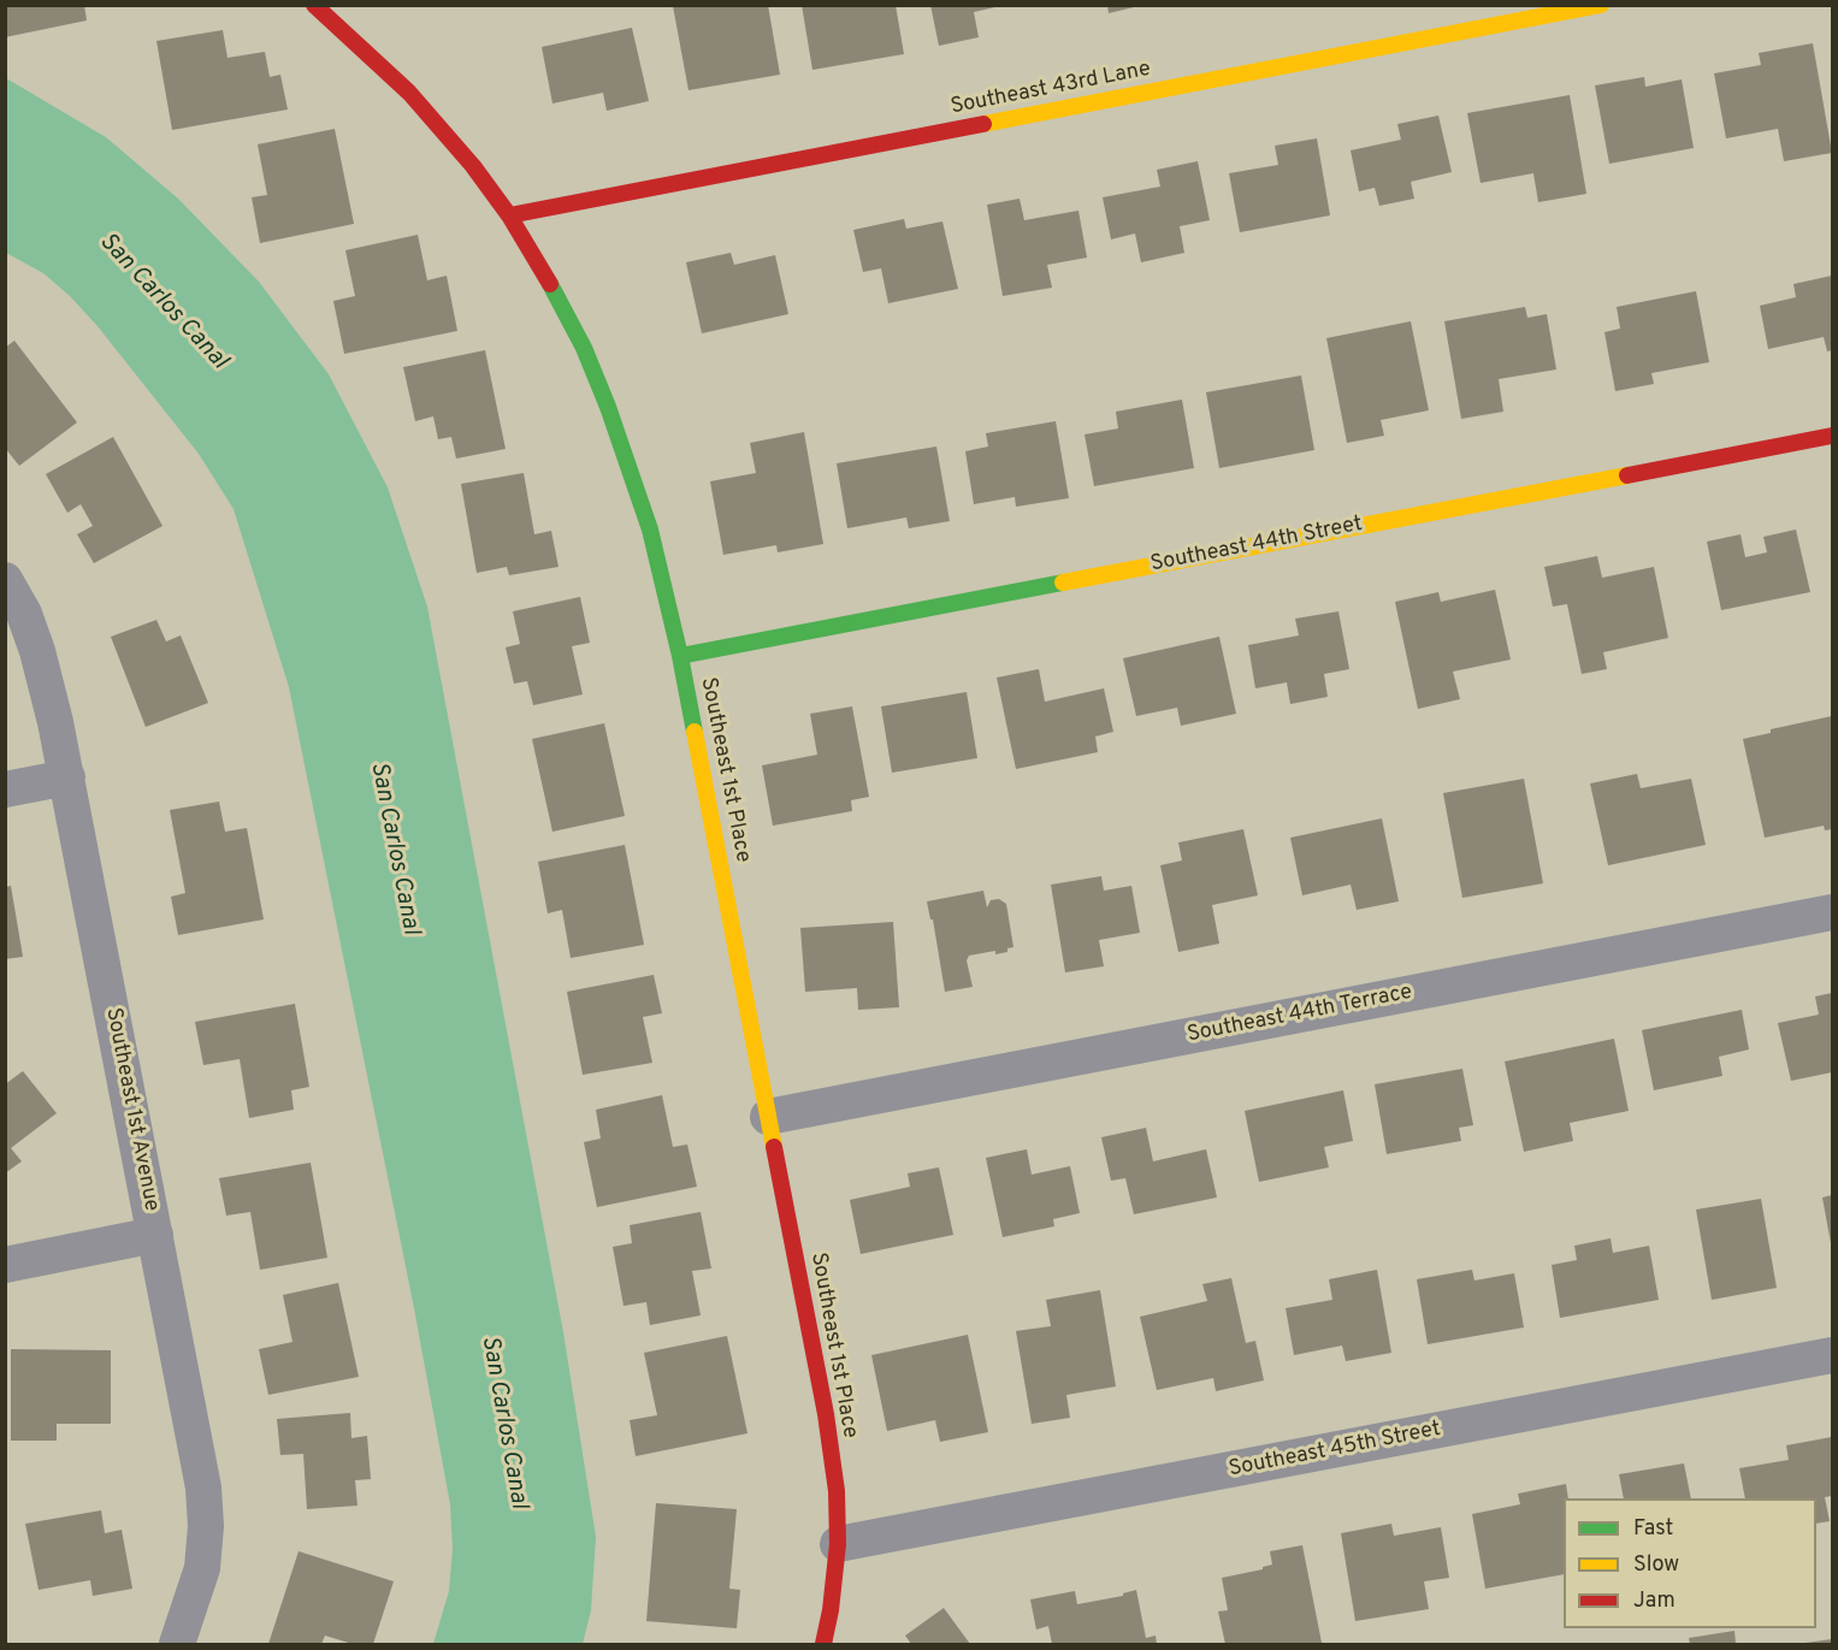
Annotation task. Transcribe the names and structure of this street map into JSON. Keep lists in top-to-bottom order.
{
  "streets": {
    "street": [
      "Southeast 43rd Lane",
      "Southeast 44th Street",
      "Southeast 1st Place",
      "Southeast 44th Terrace",
      "Southeast 1st Avenue",
      "Southeast 45th Street"
    ]
  },
  "crossings": [
    ["Southeast 43rd Lane", "Southeast 1st Place"],
    ["Southeast 44th Street", "Southeast 1st Place"],
    ["Southeast 1st Place", "Southeast 44th Terrace"],
    ["Southeast 1st Place", "Southeast 45th Street"]
  ],
  "water": ["San Carlos Canal"],
  "legend": ["Fast", "Slow", "Jam"]
}
